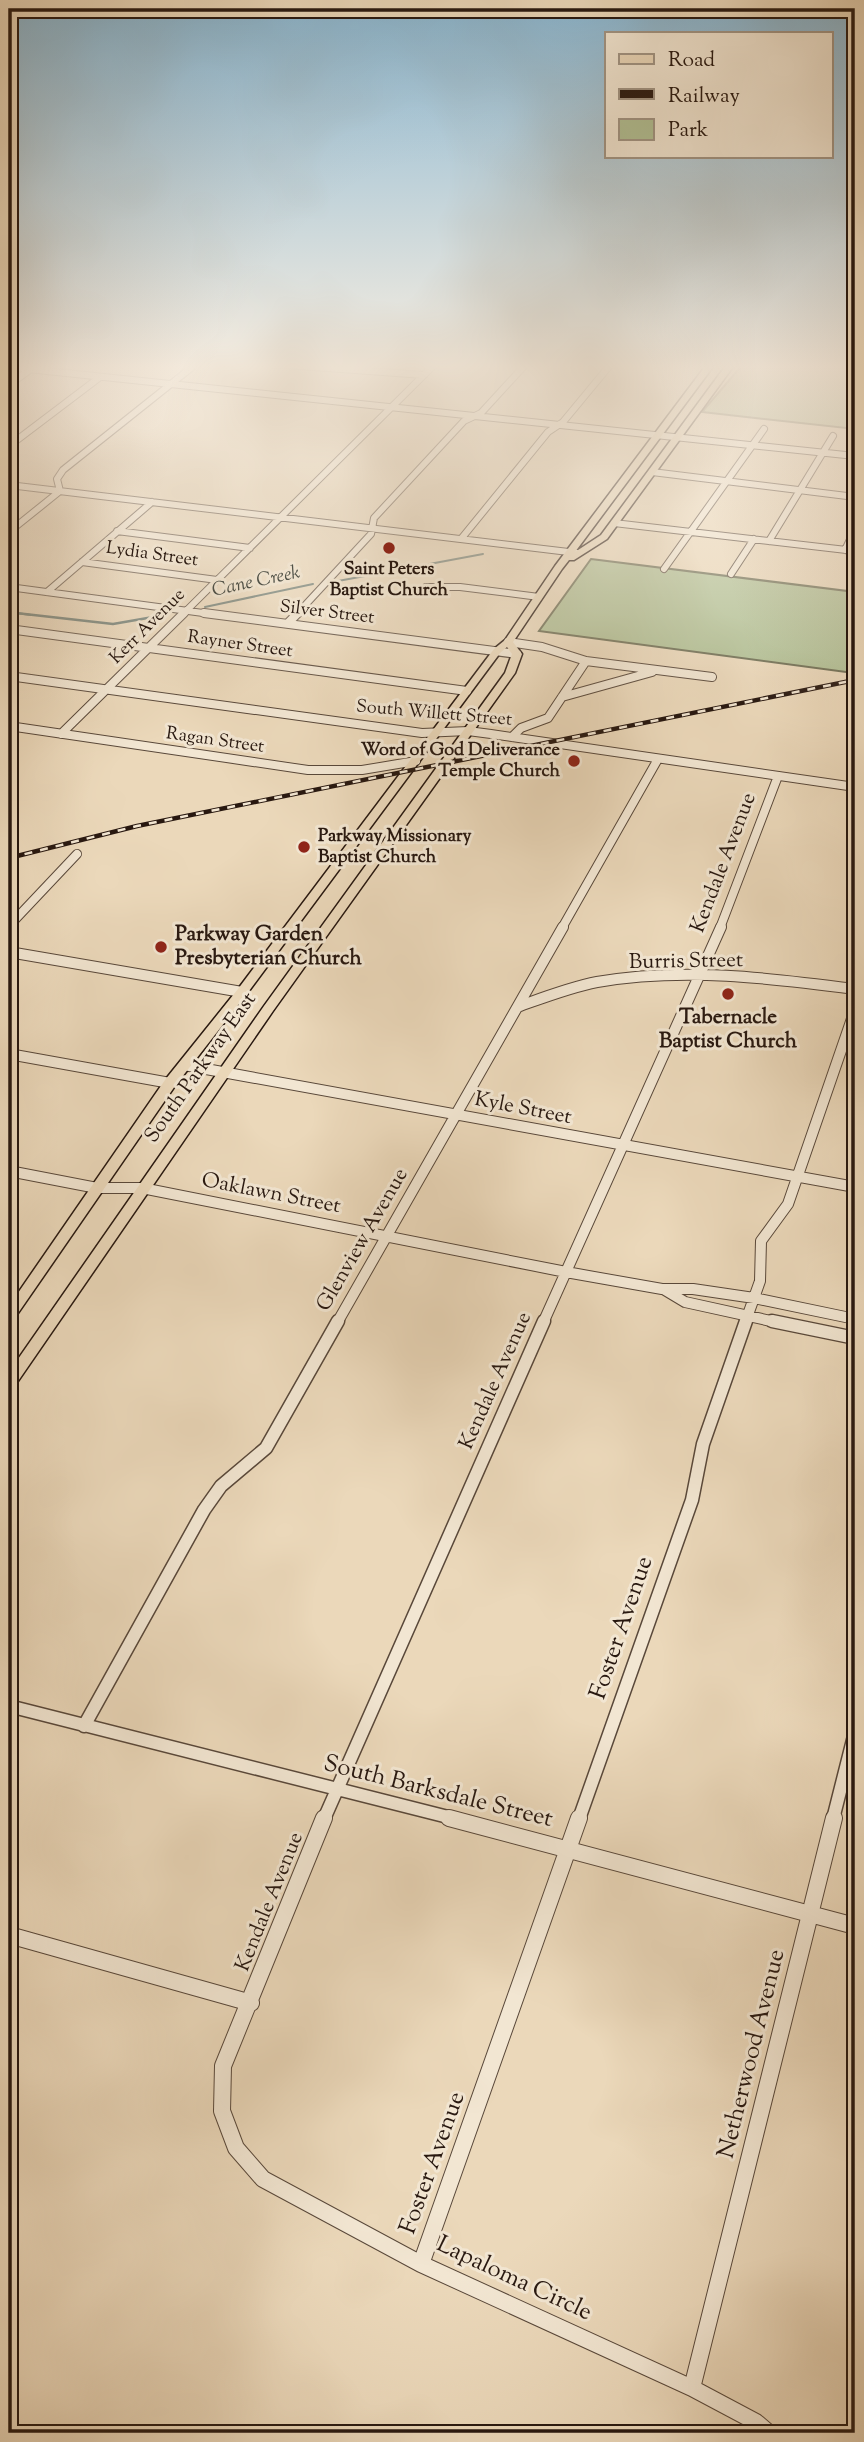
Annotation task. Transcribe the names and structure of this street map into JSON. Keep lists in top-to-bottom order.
{
  "streets": {
    "main road": ["South Parkway East"],
    "street": [
      "Lydia Street",
      "Silver Street",
      "Kerr Avenue",
      "Rayner Street",
      "South Willett Street",
      "Ragan Street",
      "Kendale Avenue",
      "Burris Street",
      "Kyle Street",
      "Oaklawn Street",
      "Glenview Avenue",
      "Foster Avenue",
      "South Barksdale Street",
      "Netherwood Avenue",
      "Lapaloma Circle"
    ]
  },
  "crossings": [
    ["Lydia Street", "Kerr Avenue"],
    ["Silver Street", "Kerr Avenue"],
    ["Silver Street", "South Parkway East"],
    ["Kerr Avenue", "Rayner Street"],
    ["Kerr Avenue", "South Willett Street"],
    ["Kerr Avenue", "Ragan Street"],
    ["Rayner Street", "South Parkway East"],
    ["South Willett Street", "Kendale Avenue"],
    ["South Willett Street", "South Parkway East"],
    ["South Willett Street", "Glenview Avenue"],
    ["Ragan Street", "South Parkway East"],
    ["Kendale Avenue", "Burris Street"],
    ["Kendale Avenue", "Kyle Street"],
    ["Kendale Avenue", "Oaklawn Street"],
    ["Kendale Avenue", "South Barksdale Street"],
    ["Kendale Avenue", "Lapaloma Circle"],
    ["Burris Street", "Glenview Avenue"],
    ["South Parkway East", "Kyle Street"],
    ["South Parkway East", "Oaklawn Street"],
    ["Kyle Street", "Glenview Avenue"],
    ["Kyle Street", "Foster Avenue"],
    ["Oaklawn Street", "Glenview Avenue"],
    ["Glenview Avenue", "South Barksdale Street"],
    ["Foster Avenue", "South Barksdale Street"],
    ["Foster Avenue", "Lapaloma Circle"],
    ["South Barksdale Street", "Netherwood Avenue"],
    ["Netherwood Avenue", "Lapaloma Circle"]
  ],
  "water": ["Cane Creek"],
  "places": [
    "Saint Peters Baptist Church",
    "Word of God Deliverance Temple Church",
    "Parkway Missionary Baptist Church",
    "Parkway Garden Presbyterian Church",
    "Tabernacle Baptist Church"
  ],
  "legend": ["Road", "Railway", "Park"]
}
